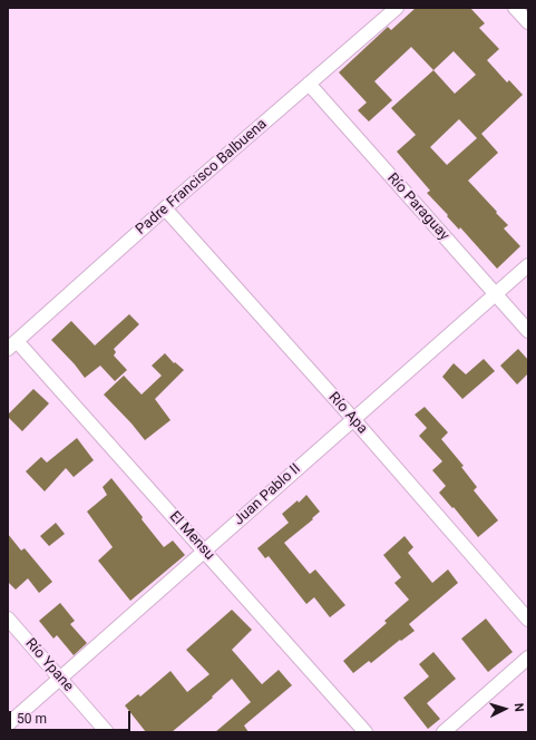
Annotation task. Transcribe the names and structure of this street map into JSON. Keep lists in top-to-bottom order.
{
  "streets": {
    "street": [
      "Padre Francisco Balbuena",
      "Río Paraguay",
      "Río Apa",
      "Juan Pablo II",
      "El Mensu",
      "Río Ypane"
    ]
  },
  "crossings": [
    ["Padre Francisco Balbuena", "Río Paraguay"],
    ["Padre Francisco Balbuena", "Río Apa"],
    ["Padre Francisco Balbuena", "El Mensu"],
    ["Río Paraguay", "Juan Pablo II"],
    ["Río Apa", "Juan Pablo II"],
    ["Juan Pablo II", "El Mensu"],
    ["Juan Pablo II", "Río Ypane"]
  ],
  "scale_bar": "50 m",
  "north": "right"
}
